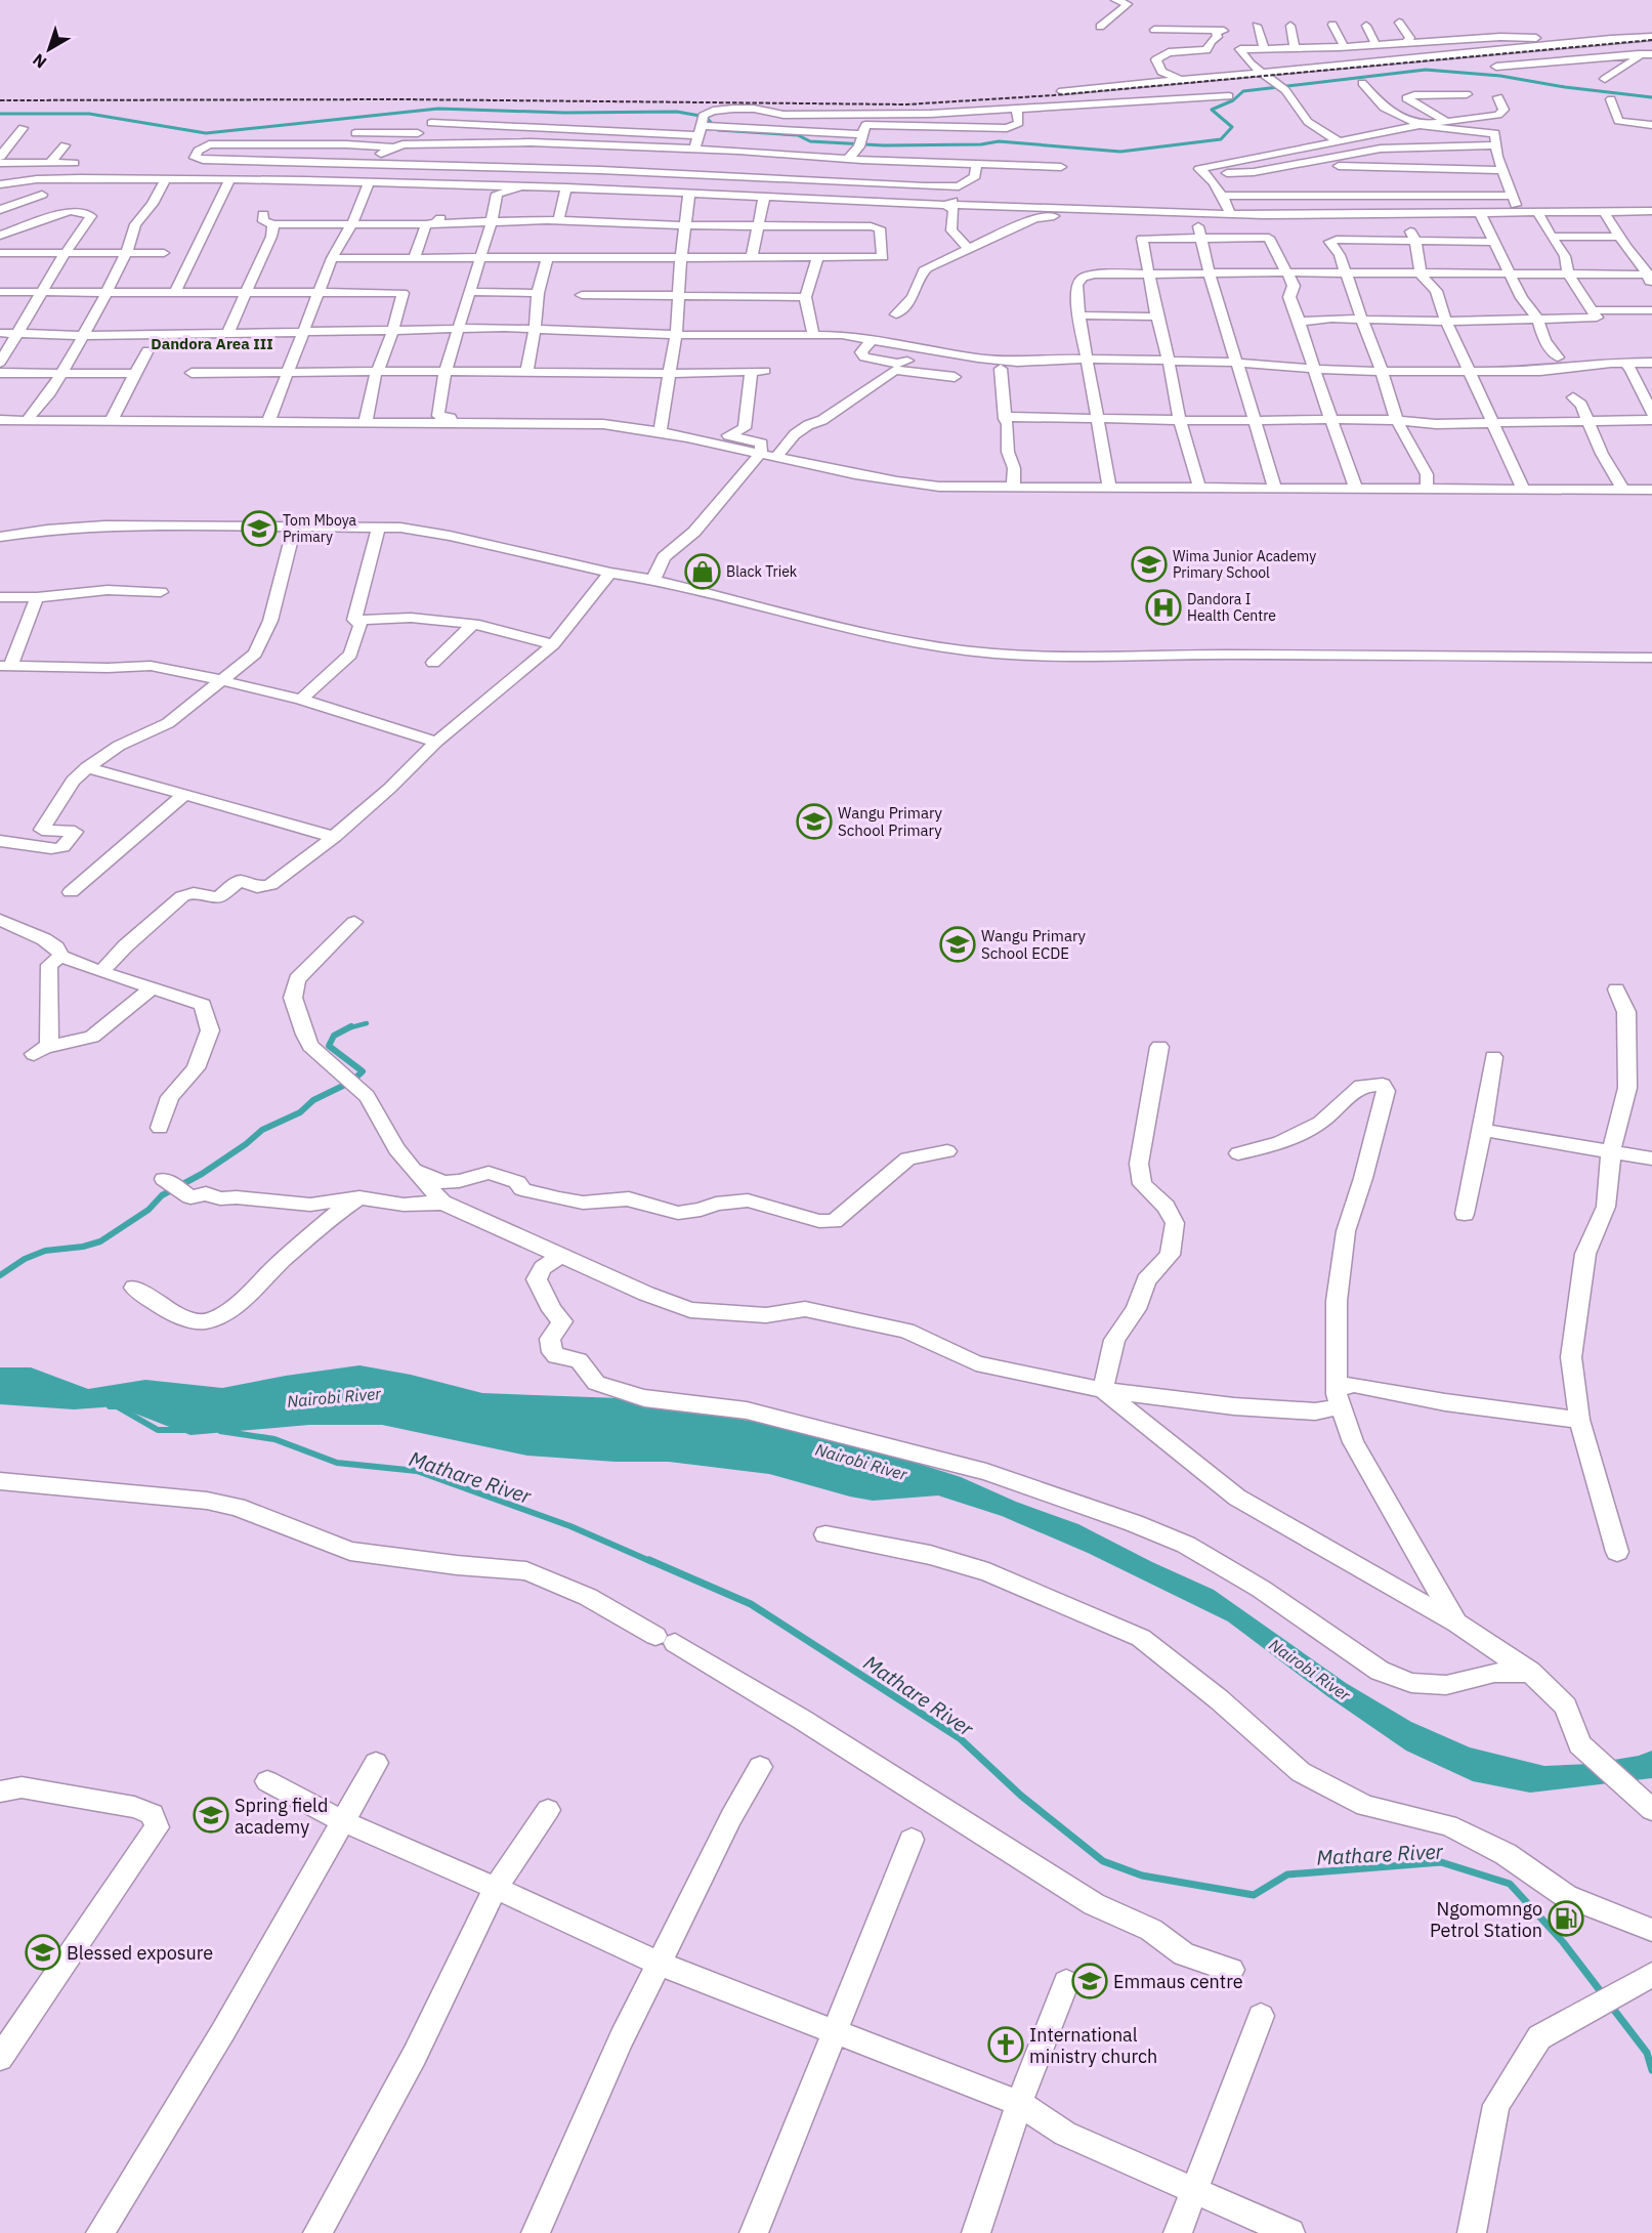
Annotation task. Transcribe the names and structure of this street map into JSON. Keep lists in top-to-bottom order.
{
  "districts": ["Dandora Area III"],
  "water": ["Nairobi River", "Mathare River"],
  "places": {
    "school or university": [
      "Tom Mboya Primary",
      "Wima Junior Academy Primary School",
      "Wangu Primary School Primary",
      "Wangu Primary School ECDE",
      "Spring field academy",
      "Blessed exposure",
      "Emmaus centre"
    ],
    "shop": ["Black Triek"],
    "hospital": ["Dandora I Health Centre"],
    "fuel station": ["Ngomomngo Petrol Station"],
    "church": ["International ministry church"]
  },
  "north": "bottom left"
}
